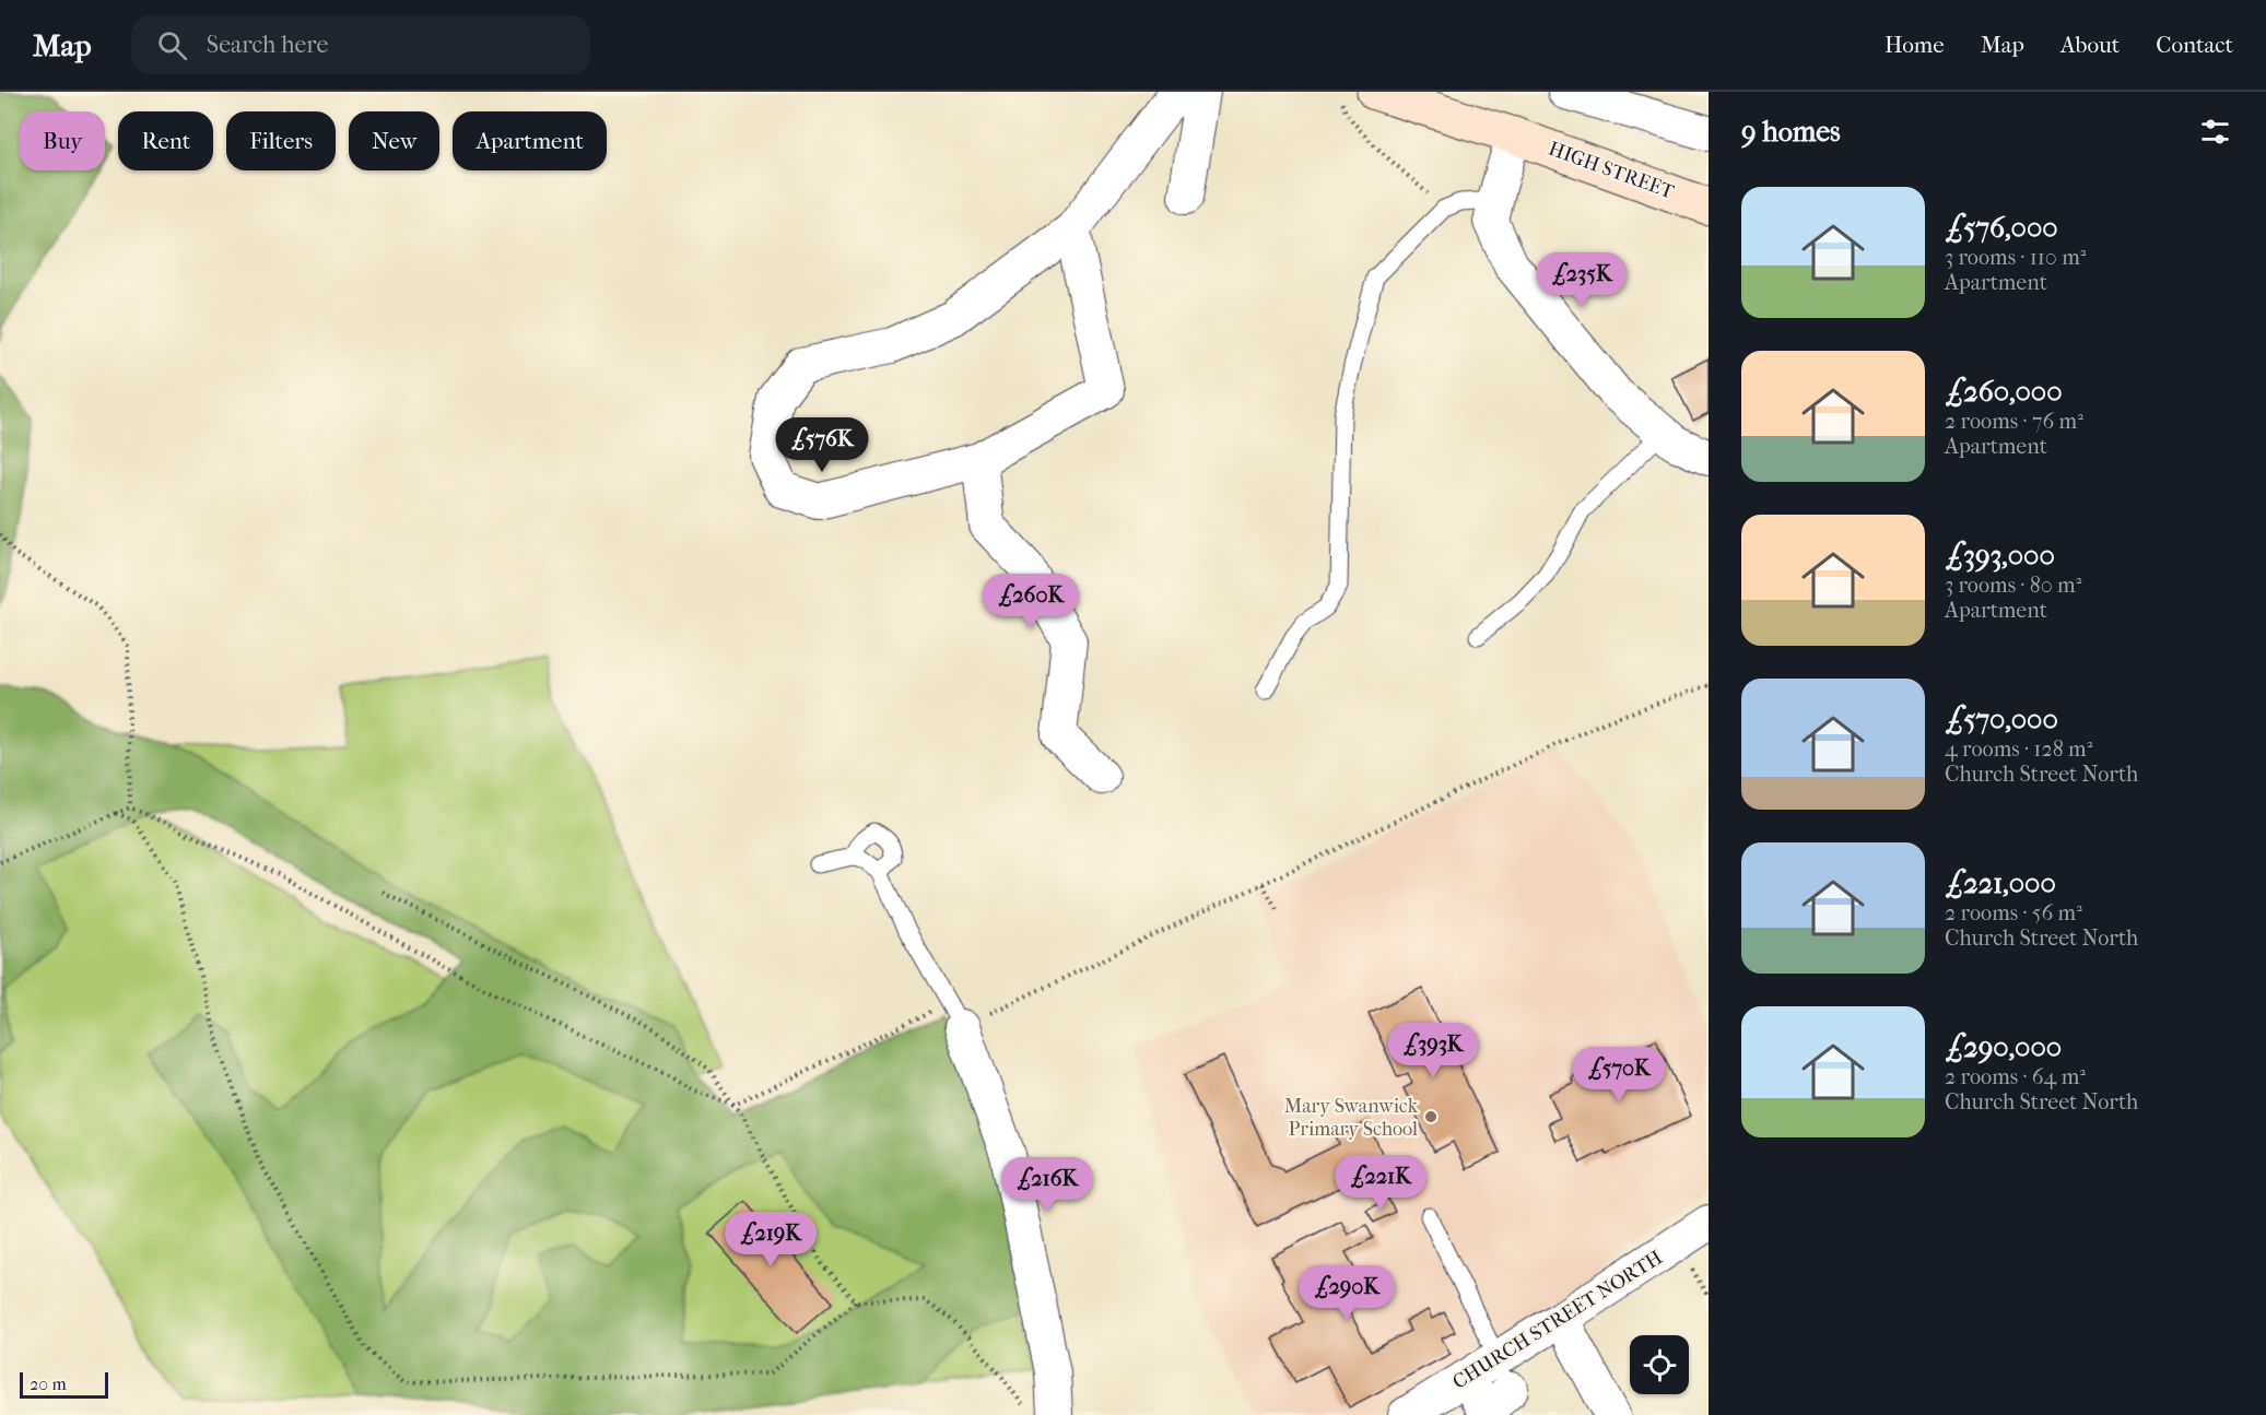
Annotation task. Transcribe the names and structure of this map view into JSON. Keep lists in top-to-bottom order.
{
  "streets": {
    "main road": ["HIGH STREET"],
    "street": ["CHURCH STREET NORTH"]
  },
  "places": ["Mary Swanwick Primary School"],
  "scale_bar": "20 m",
  "page": {
    "header": "Map",
    "search": "Search here",
    "nav": [
      "Home",
      "Map",
      "About",
      "Contact"
    ],
    "heading": "9 homes",
    "chip": [
      "Buy",
      "Rent",
      "Filters",
      "New",
      "Apartment"
    ],
    "list": [
      {
        "name": "£576,000",
        "note": "3 rooms · 110 m² · Apartment"
      },
      {
        "name": "£260,000",
        "note": "2 rooms · 76 m² · Apartment"
      },
      {
        "name": "£393,000",
        "note": "3 rooms · 80 m² · Apartment"
      },
      {
        "name": "£570,000",
        "note": "4 rooms · 128 m² · Church Street North"
      },
      {
        "name": "£221,000",
        "note": "2 rooms · 56 m² · Church Street North"
      },
      {
        "name": "£290,000",
        "note": "2 rooms · 64 m² · Church Street North"
      }
    ],
    "price": [
      "£235K",
      "£576K",
      "£260K",
      "£393K",
      "£570K",
      "£221K",
      "£216K",
      "£219K",
      "£290K"
    ],
    "scale": "20 m"
  }
}
